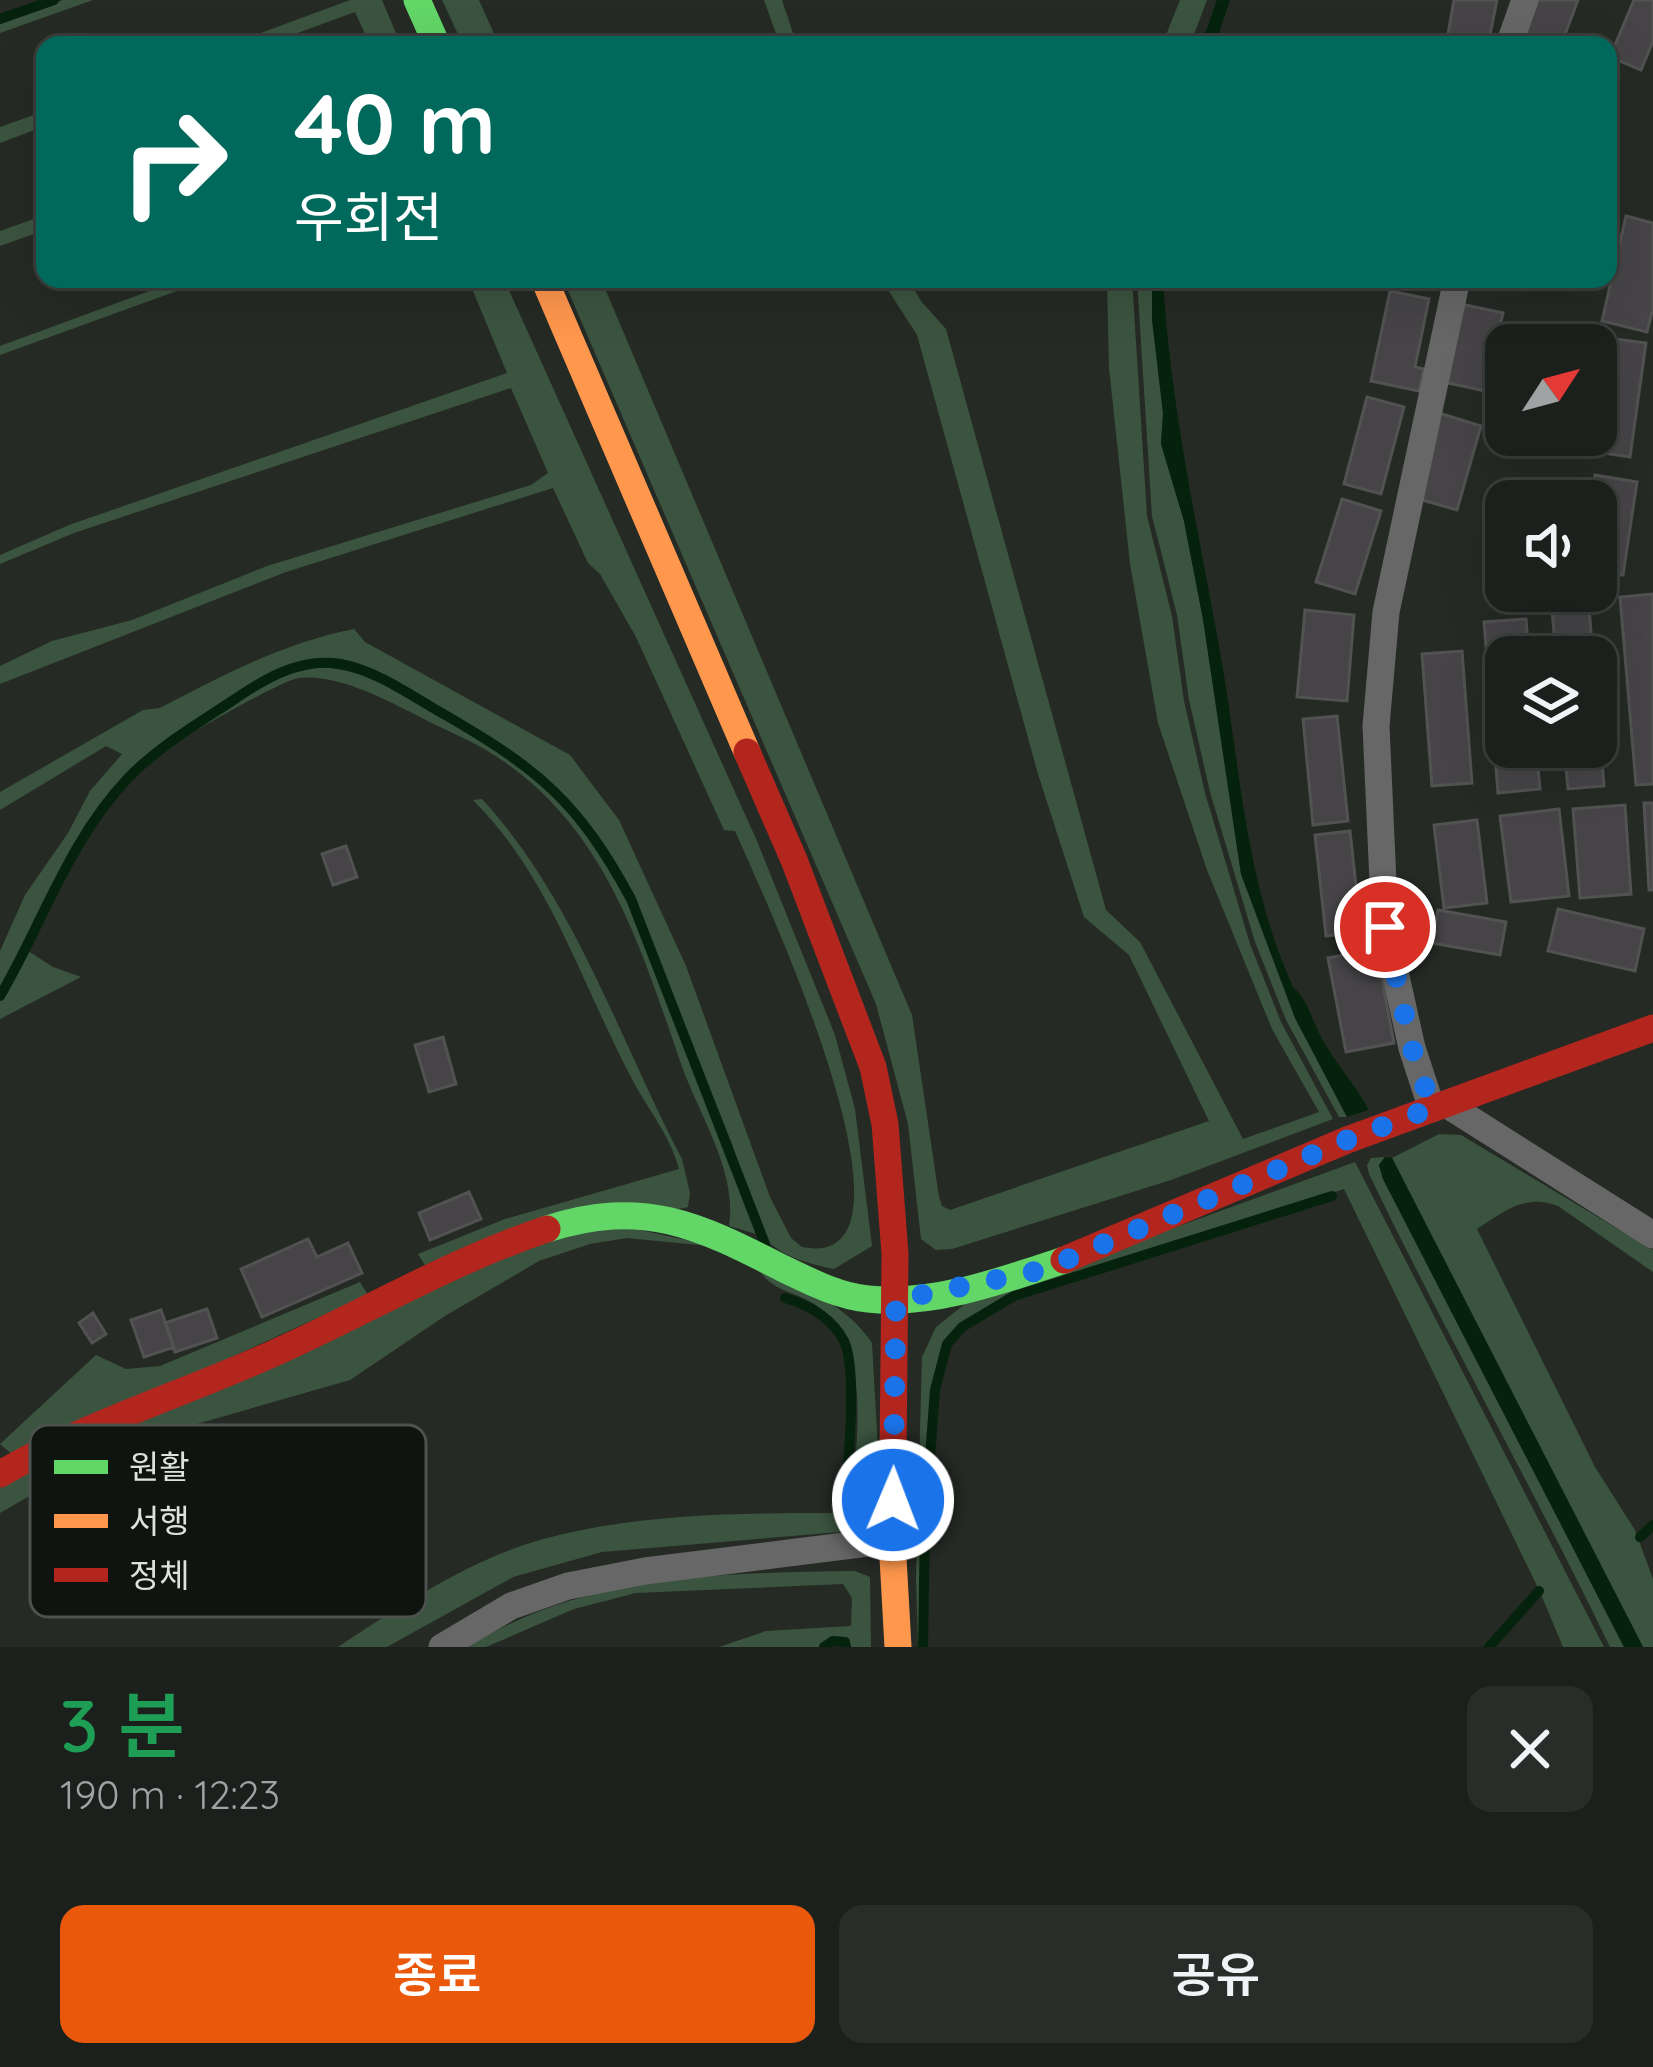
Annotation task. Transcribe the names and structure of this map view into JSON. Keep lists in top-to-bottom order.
{
  "legend": ["원활", "서행", "정체"],
  "north": "top right",
  "page": {
    "turn": ["40 m", "우회전"],
    "heading": ["3 분", "190 m · 12:23"],
    "buttons": ["종료", "공유"]
  }
}
